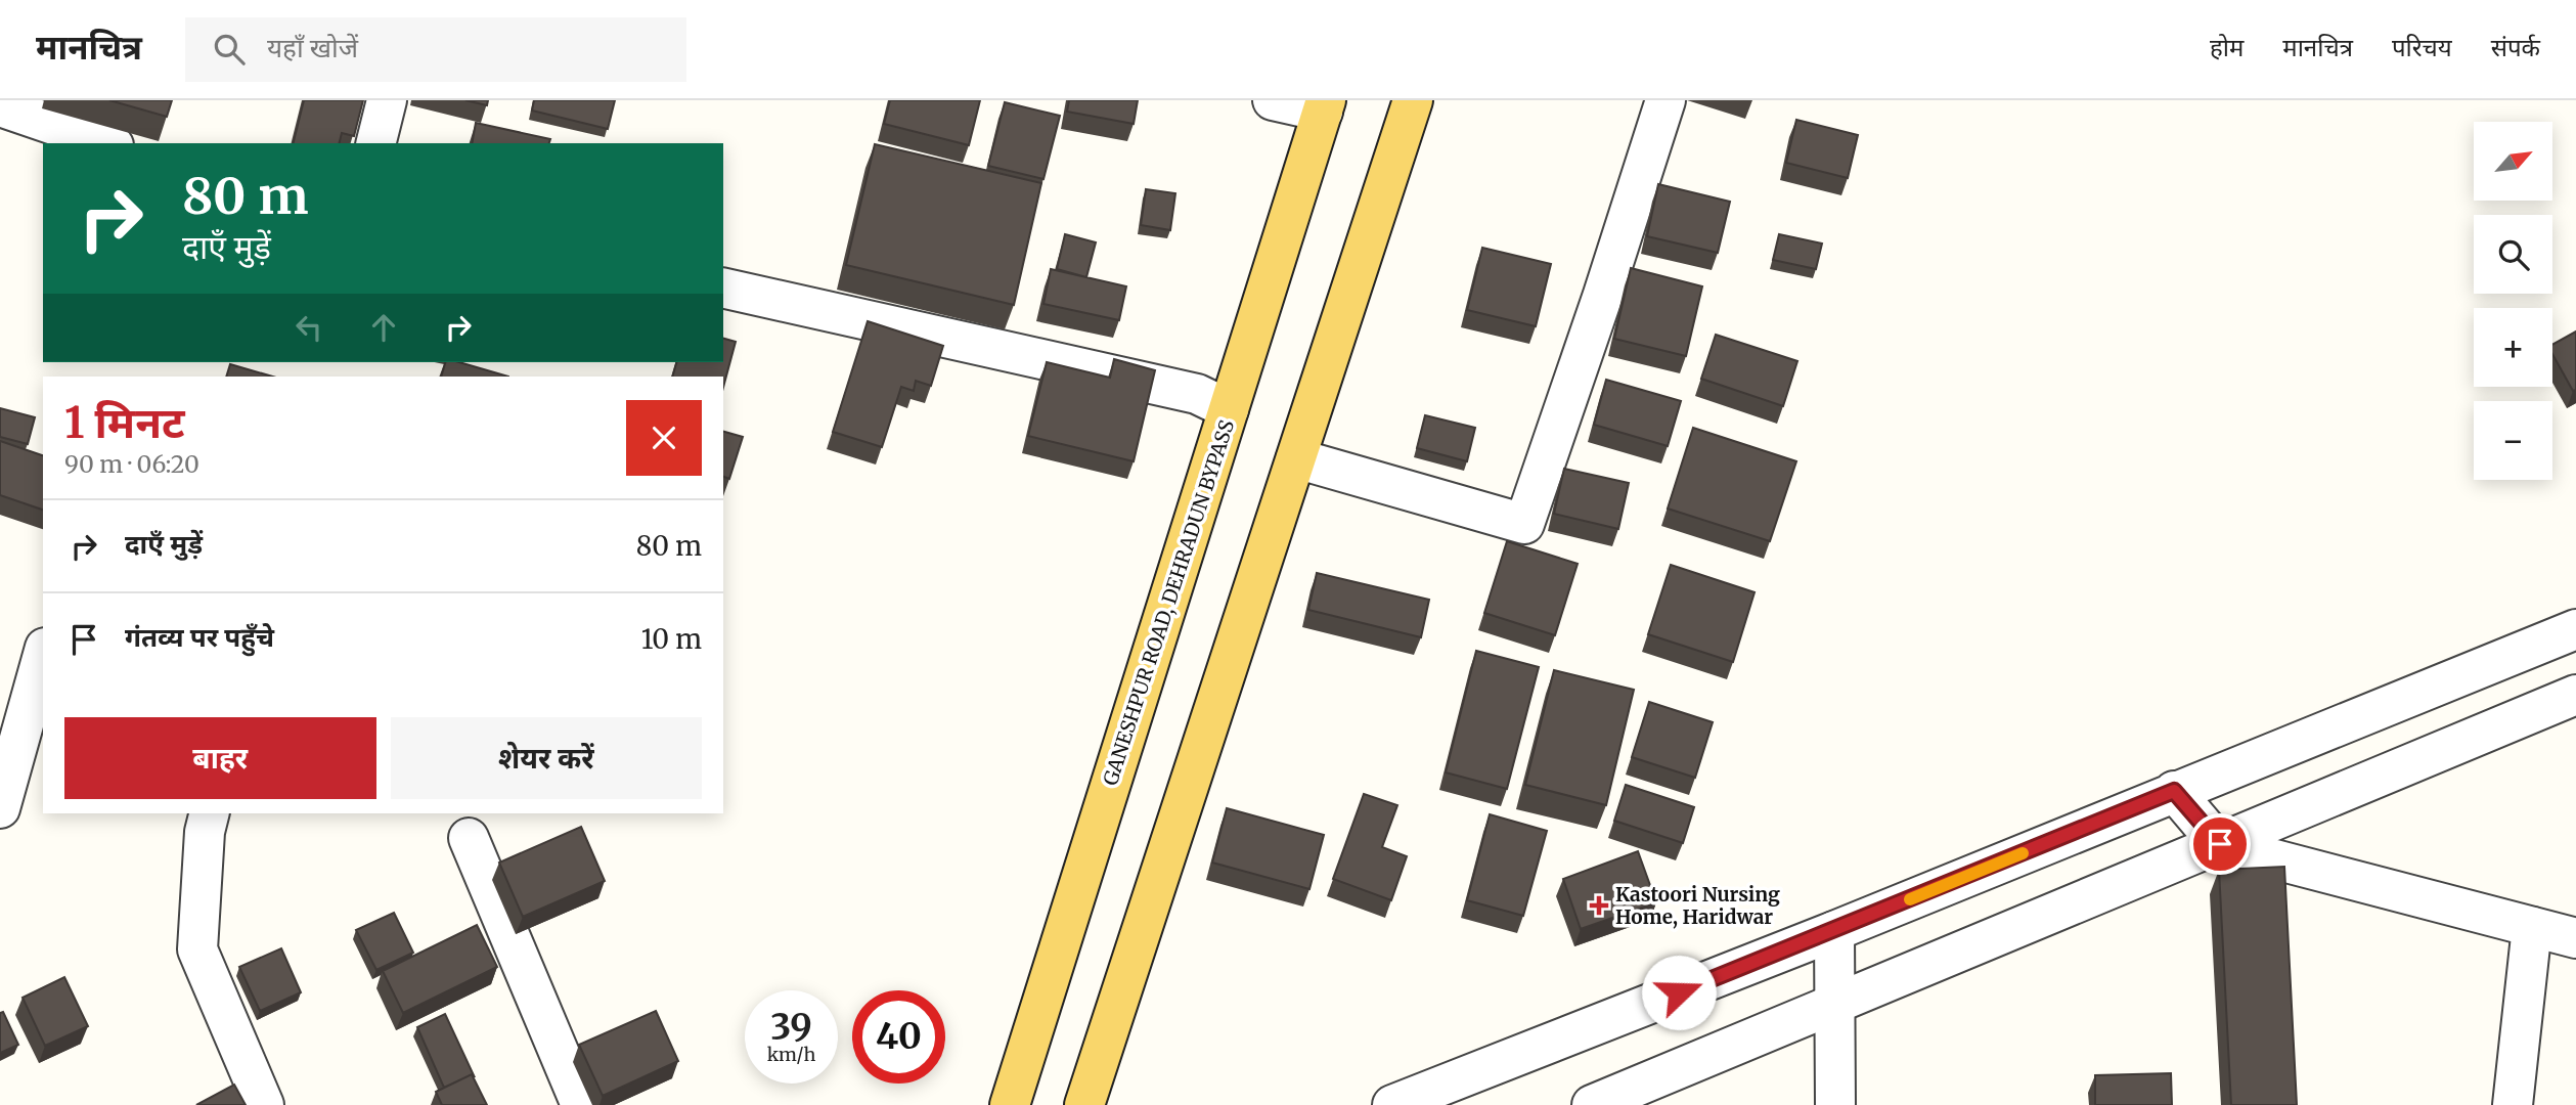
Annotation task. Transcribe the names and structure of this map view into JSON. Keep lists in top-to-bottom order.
{
  "streets": {
    "main road": ["GANESHPUR ROAD, DEHRADUN BYPASS"]
  },
  "places": {
    "health": ["Kastoori Nursing Home, Haridwar"]
  },
  "north": "top right",
  "page": {
    "header": "मानचित्र",
    "search": "यहाँ खोजें",
    "nav": [
      "होम",
      "मानचित्र",
      "परिचय",
      "संपर्क"
    ],
    "map_buttons": ["+", "−"],
    "turn": ["80 m", "दाएँ मुड़ें"],
    "heading": ["1 मिनट", "90 m · 06:20"],
    "list": [
      {
        "name": "दाएँ मुड़ें",
        "value": "80 m"
      },
      {
        "name": "गंतव्य पर पहुँचे",
        "value": "10 m"
      }
    ],
    "buttons": ["बाहर", "शेयर करें"],
    "speed": "39 km/h",
    "limit": "40"
  }
}
